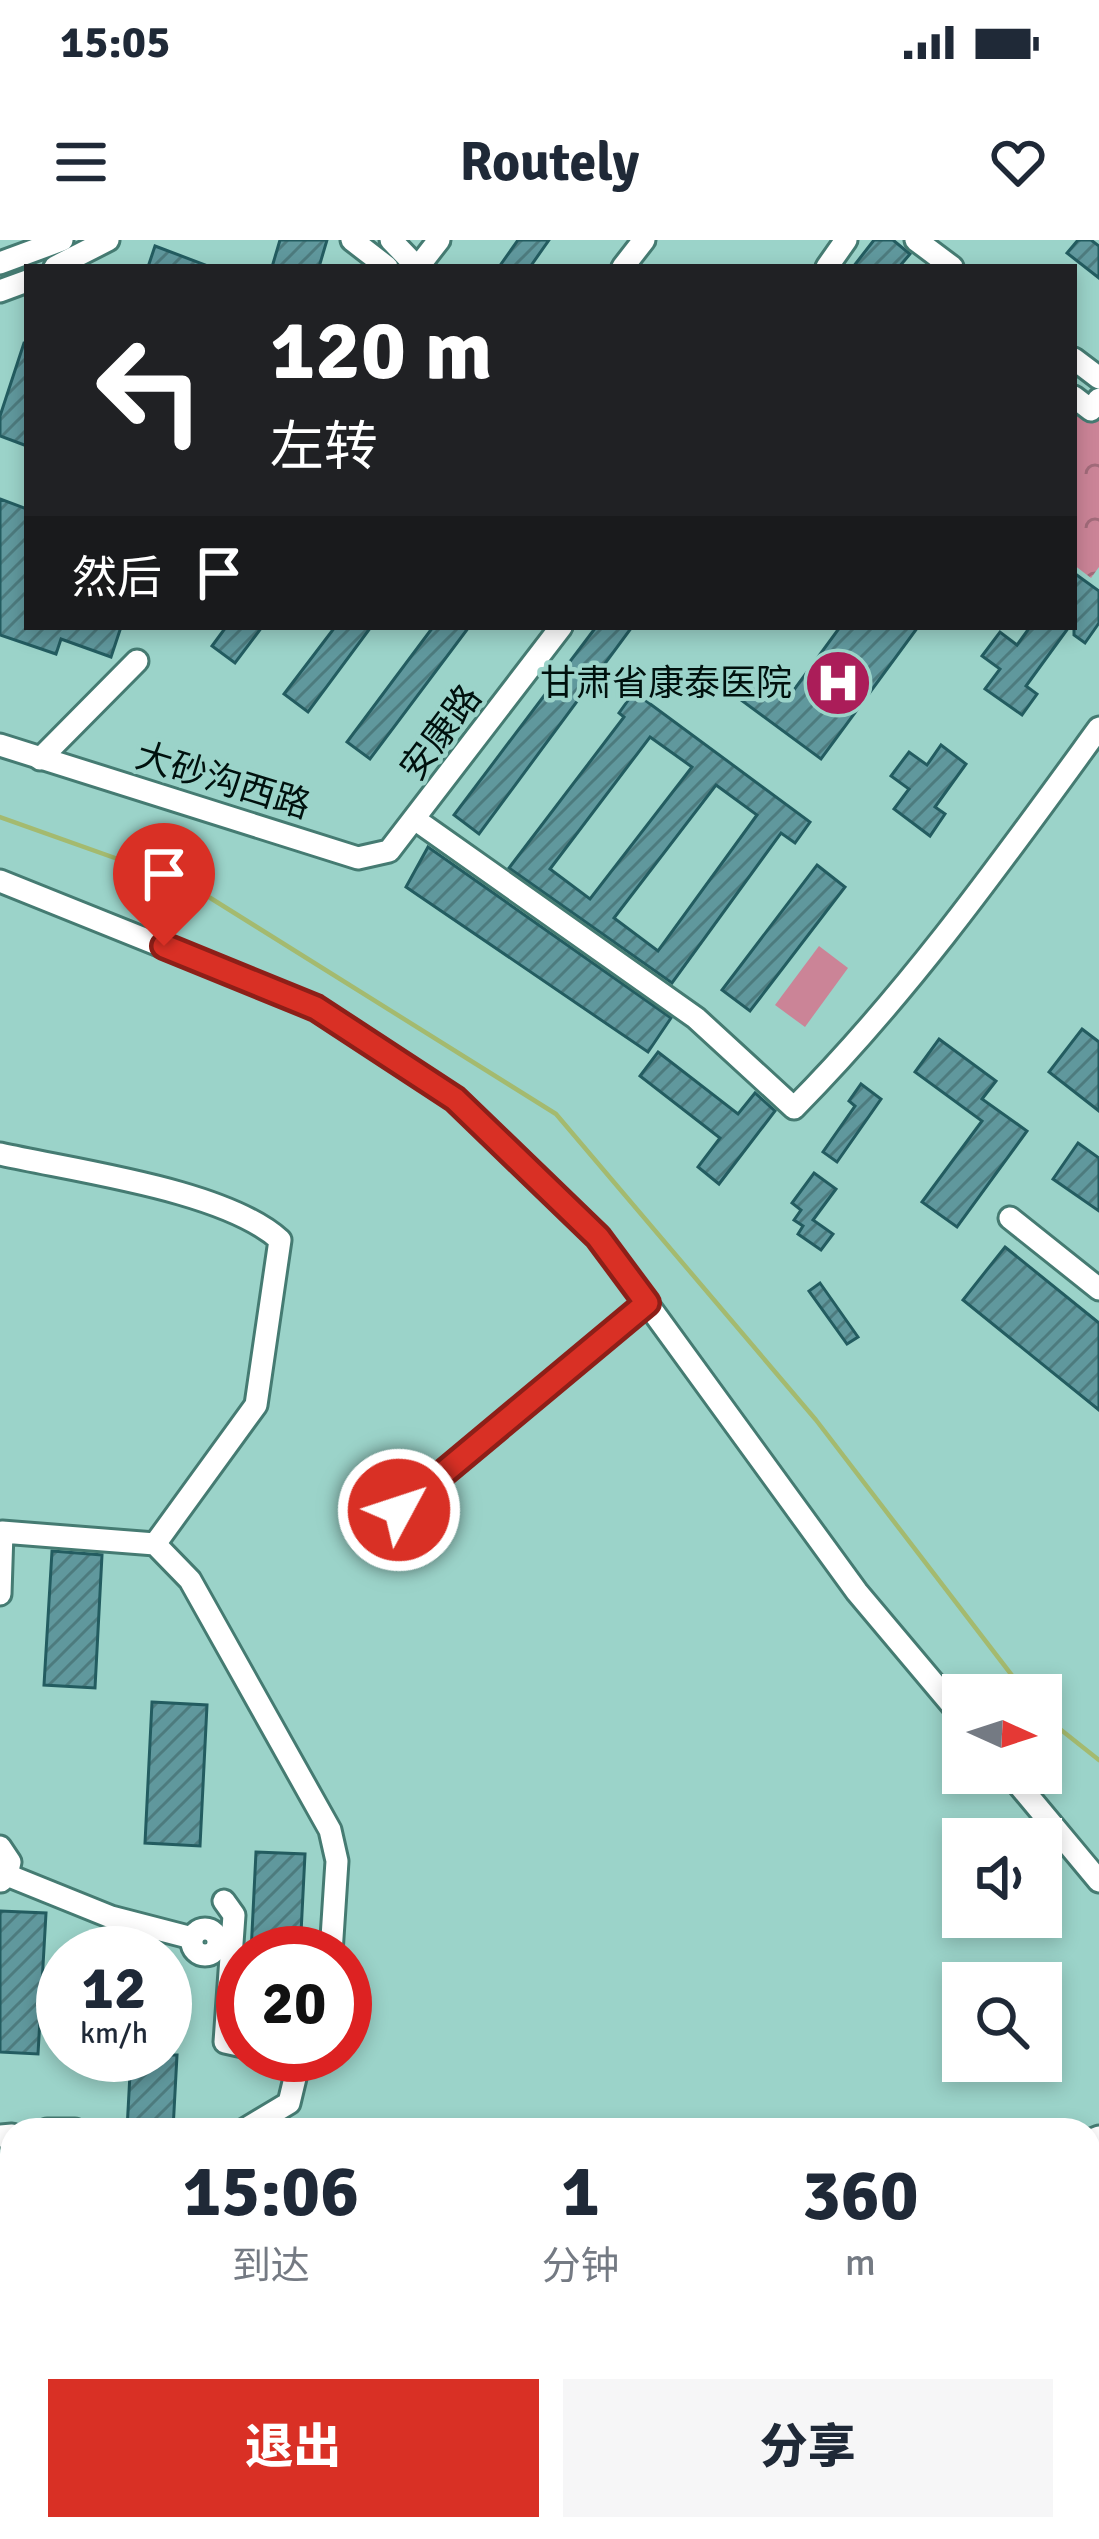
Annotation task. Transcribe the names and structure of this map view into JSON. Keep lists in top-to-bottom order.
{
  "streets": {
    "street": ["安康路", "大砂沟西路"]
  },
  "crossings": [
    ["安康路", "大砂沟西路"]
  ],
  "places": {
    "hospital": ["甘肃省康泰医院"]
  },
  "north": "right",
  "page": {
    "status": "15:05",
    "header": "Routely",
    "turn": ["120 m", "左转"],
    "then": "然后",
    "speed": "12 km/h",
    "limit": "20",
    "eta": [
      "15:06",
      "到达",
      "1",
      "分钟",
      "360",
      "m"
    ],
    "buttons": ["退出", "分享"]
  }
}
